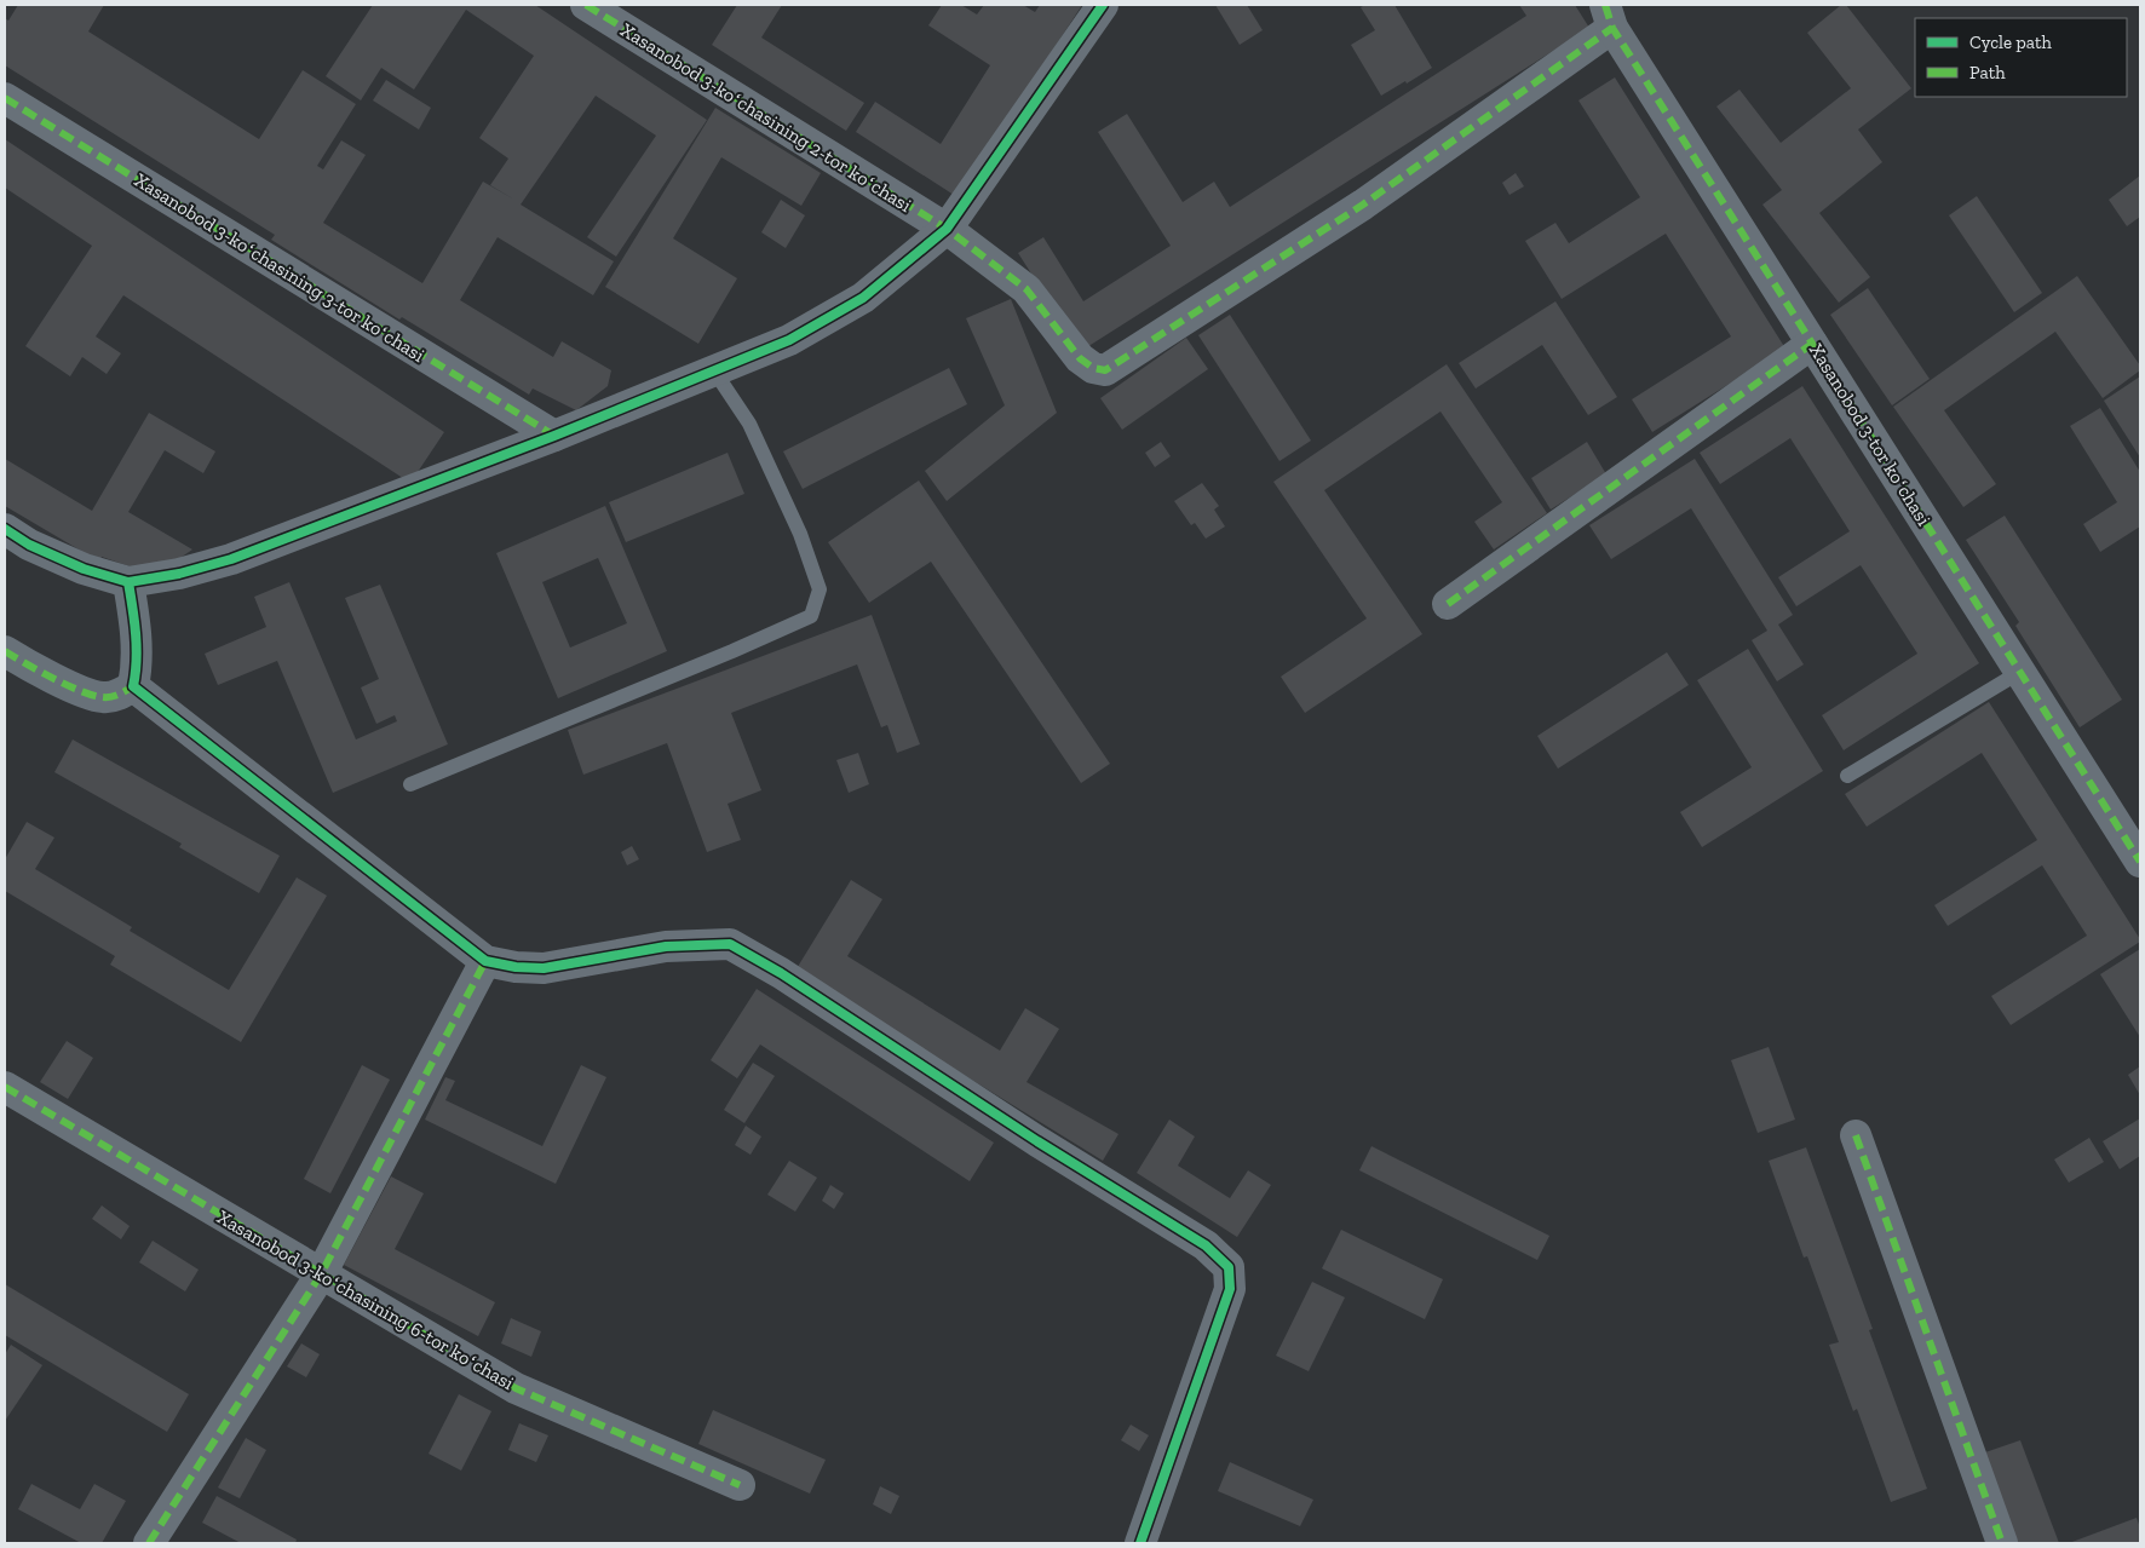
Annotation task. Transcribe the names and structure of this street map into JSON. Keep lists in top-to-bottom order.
{
  "streets": {
    "street": [
      "Xasanobod 3-koʻchasining 2-tor koʻchasi",
      "Xasanobod 3-koʻchasining 3-tor koʻchasi",
      "Xasanobod 3-tor koʻchasi",
      "Xasanobod 3-koʻchasining 6-tor koʻchasi"
    ]
  },
  "crossings": [
    ["Xasanobod 3-koʻchasining 2-tor koʻchasi", "Xasanobod 3-tor koʻchasi"]
  ],
  "legend": ["Cycle path", "Path"]
}
